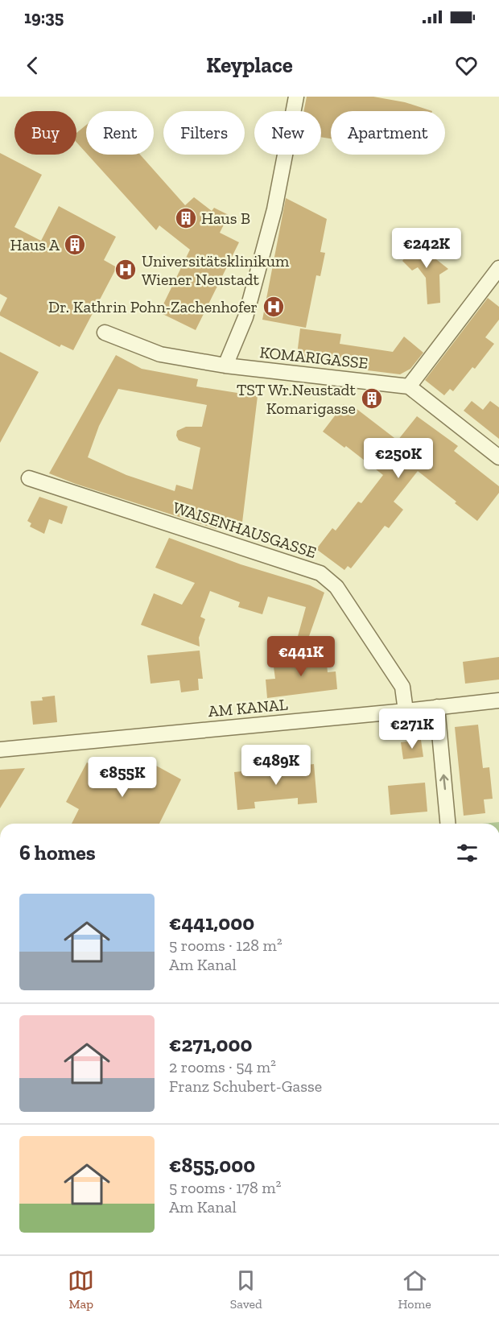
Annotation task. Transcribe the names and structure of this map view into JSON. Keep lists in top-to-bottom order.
{
  "streets": {
    "street": ["KOMARIGASSE", "WAISENHAUSGASSE", "AM KANAL"]
  },
  "crossings": [
    ["WAISENHAUSGASSE", "AM KANAL"]
  ],
  "places": {
    "building": ["Haus B", "Haus A", "TST Wr.Neustadt Komarigasse"],
    "hospital": ["Universitätsklinikum Wiener Neustadt", "Dr. Kathrin Pohn-Zachenhofer"]
  },
  "page": {
    "status": "19:35",
    "header": "Keyplace",
    "chip": [
      "Buy",
      "Rent",
      "Filters",
      "New",
      "Apartment"
    ],
    "price": [
      "€242K",
      "€250K",
      "€441K",
      "€271K",
      "€489K",
      "€855K"
    ],
    "heading": "6 homes",
    "list": [
      {
        "name": "€441,000",
        "note": "5 rooms · 128 m² · Am Kanal"
      },
      {
        "name": "€271,000",
        "note": "2 rooms · 54 m² · Franz Schubert-Gasse"
      },
      {
        "name": "€855,000",
        "note": "5 rooms · 178 m² · Am Kanal"
      }
    ],
    "tabs": ["Map", "Saved", "Home"]
  }
}
